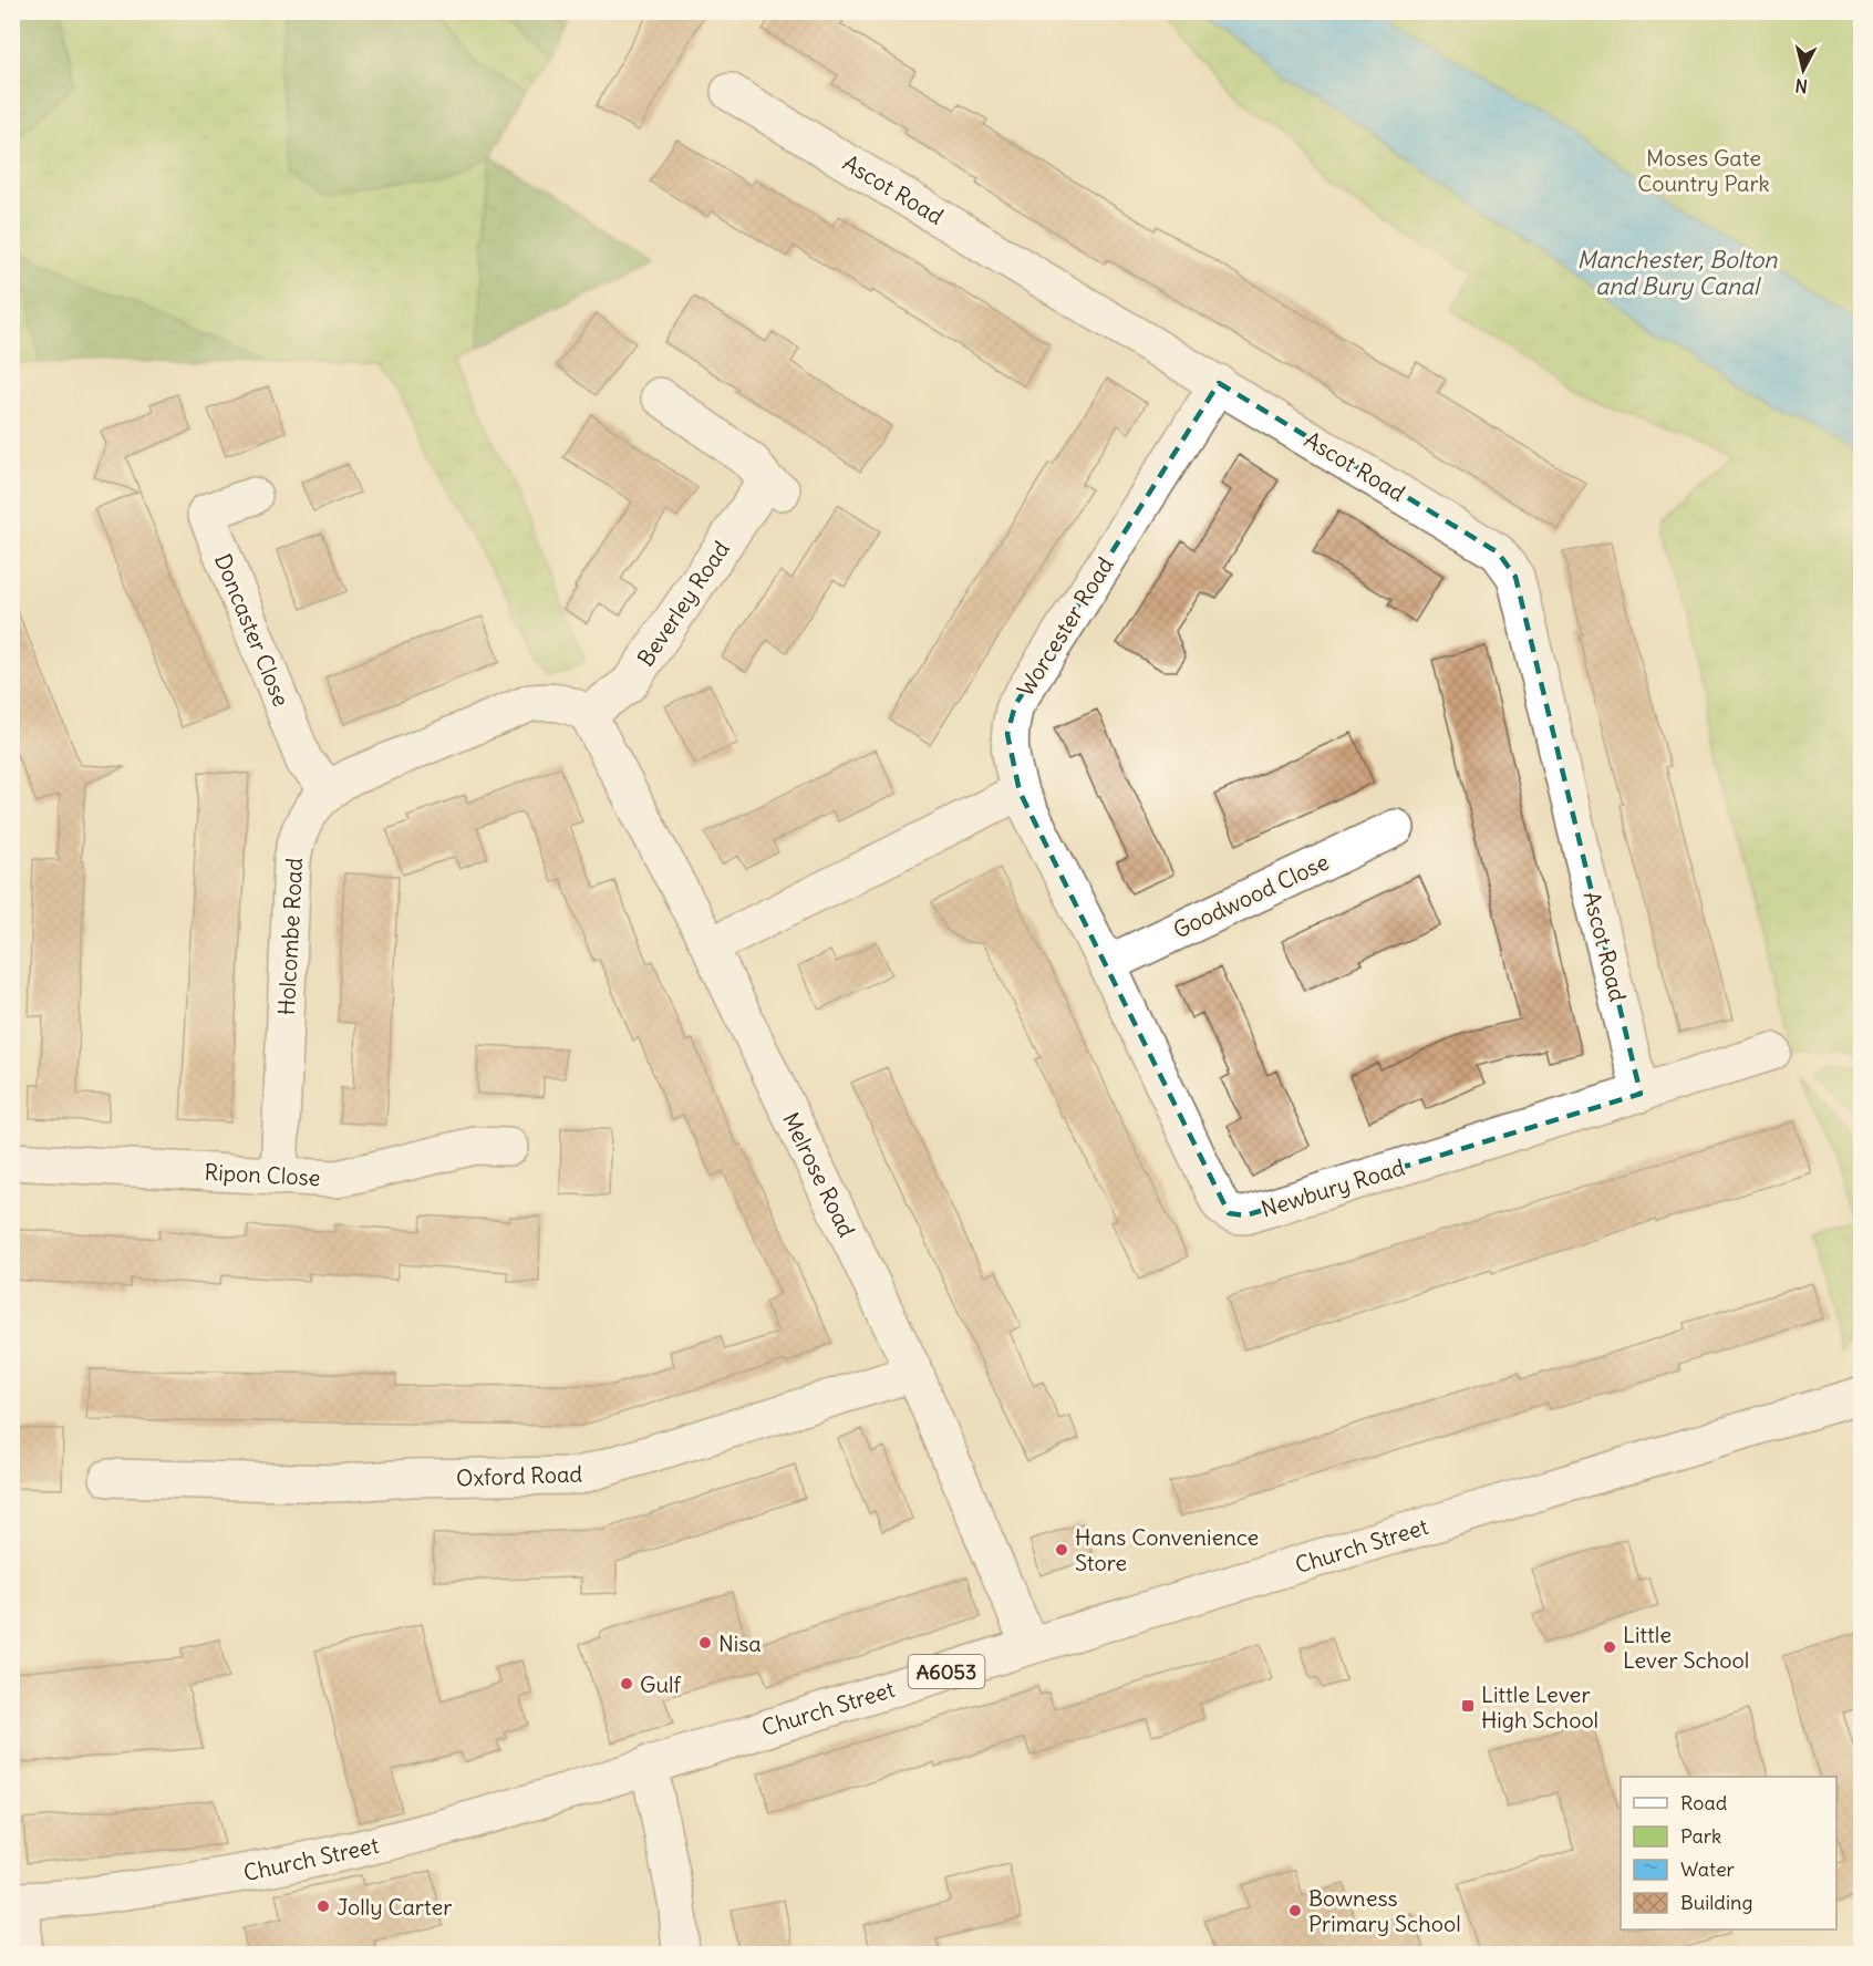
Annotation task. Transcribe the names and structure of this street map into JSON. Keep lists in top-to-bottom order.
{
  "streets": {
    "street": [
      "Ascot Road",
      "Beverley Road",
      "Worcester Road",
      "Doncaster Close",
      "Goodwood Close",
      "Holcombe Road",
      "Ripon Close",
      "Melrose Road",
      "Newbury Road",
      "Oxford Road",
      "Church Street",
      "A6053"
    ]
  },
  "crossings": [
    ["Ascot Road", "Worcester Road"],
    ["Ascot Road", "Newbury Road"],
    ["Beverley Road", "Holcombe Road"],
    ["Beverley Road", "Melrose Road"],
    ["Worcester Road", "Newbury Road"],
    ["Doncaster Close", "Holcombe Road"],
    ["Goodwood Close", "Newbury Road"],
    ["Holcombe Road", "Ripon Close"],
    ["Holcombe Road", "Melrose Road"],
    ["Melrose Road", "Oxford Road"],
    ["Melrose Road", "Church Street"]
  ],
  "water": ["Manchester, Bolton and Bury Canal"],
  "parks": ["Moses Gate Country Park"],
  "places": {
    "other": [
      "Hans Convenience Store",
      "Nisa",
      "Little Lever School",
      "Gulf",
      "Jolly Carter",
      "Bowness Primary School"
    ],
    "transit": ["Little Lever High School"]
  },
  "legend": [
    "Road",
    "Park",
    "Water",
    "Building"
  ],
  "north": "bottom"
}
